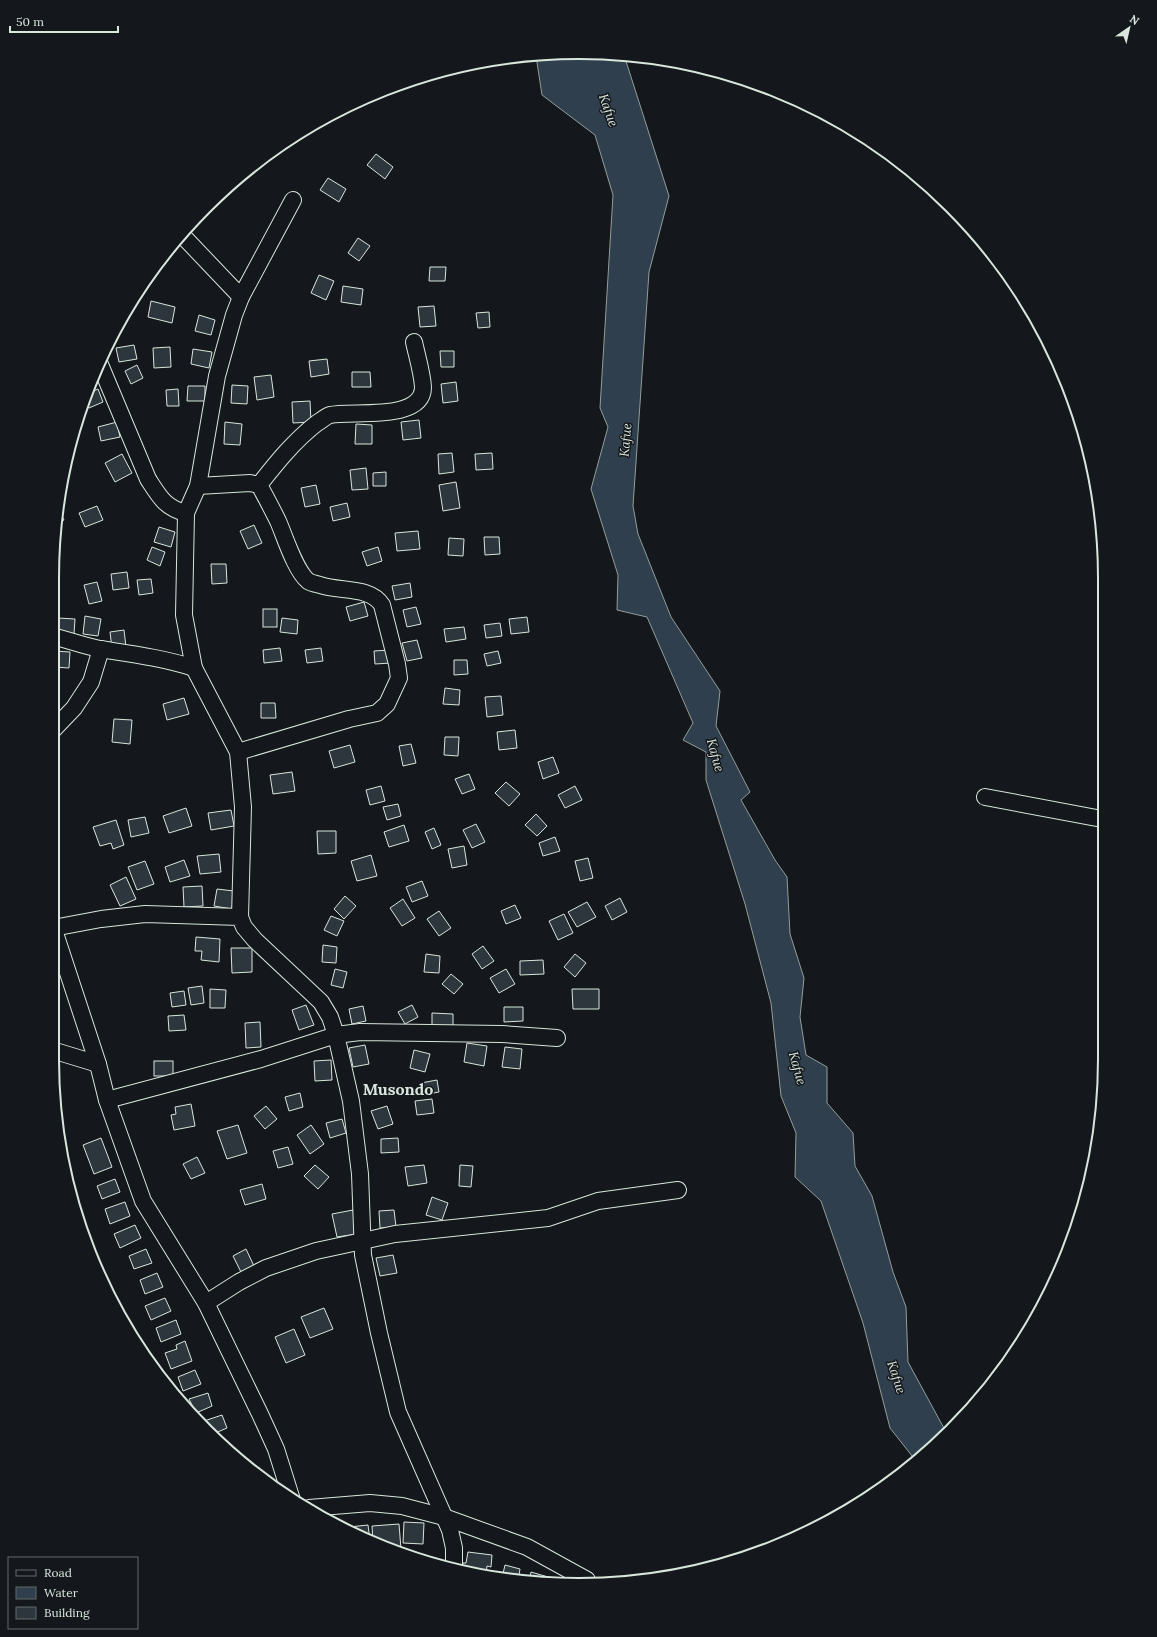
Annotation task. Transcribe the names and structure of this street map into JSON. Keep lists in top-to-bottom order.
{
  "districts": ["Musondo"],
  "water": ["Kafue"],
  "legend": ["Road", "Water", "Building"],
  "scale_bar": "50 m",
  "north": "top right"
}
